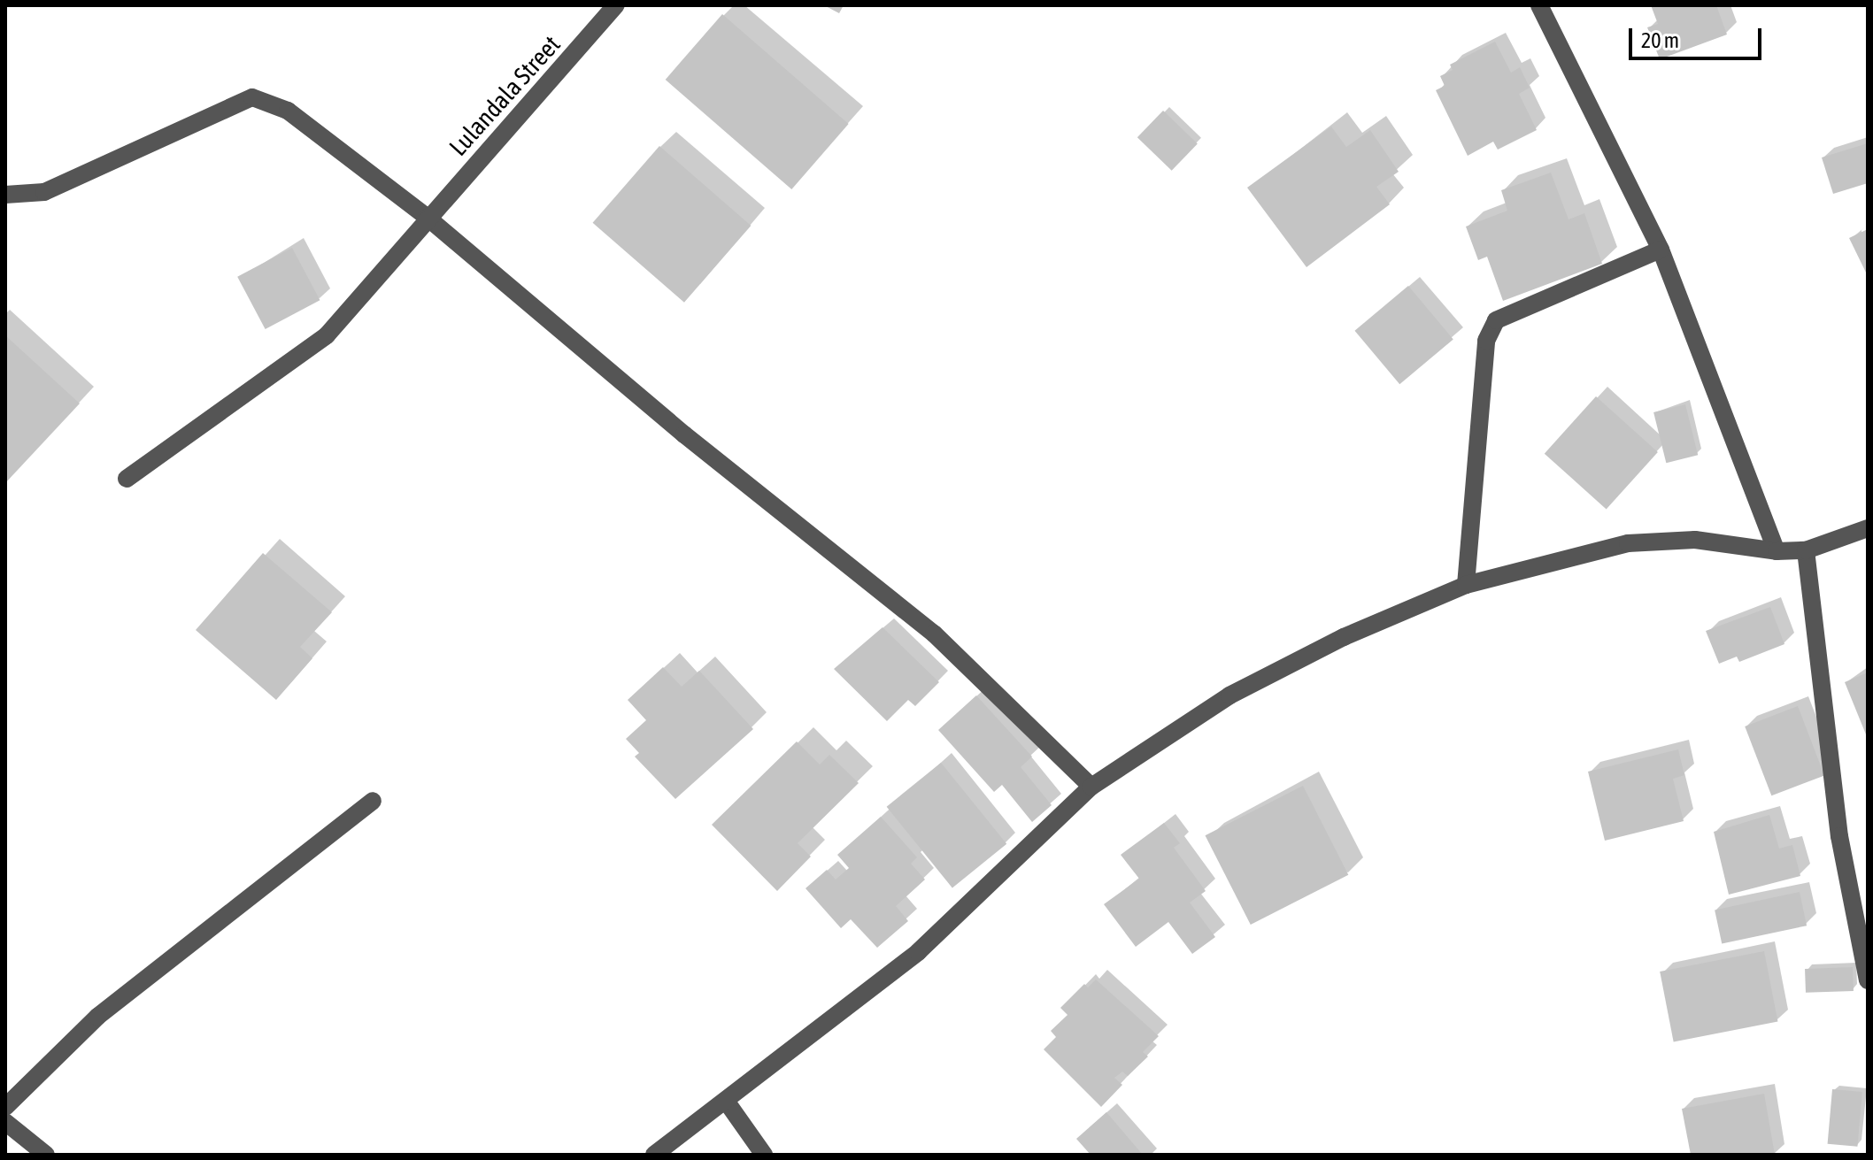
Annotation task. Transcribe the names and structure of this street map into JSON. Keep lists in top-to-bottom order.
{
  "streets": {
    "street": ["Lulandala Street"]
  },
  "scale_bar": "20 m"
}
